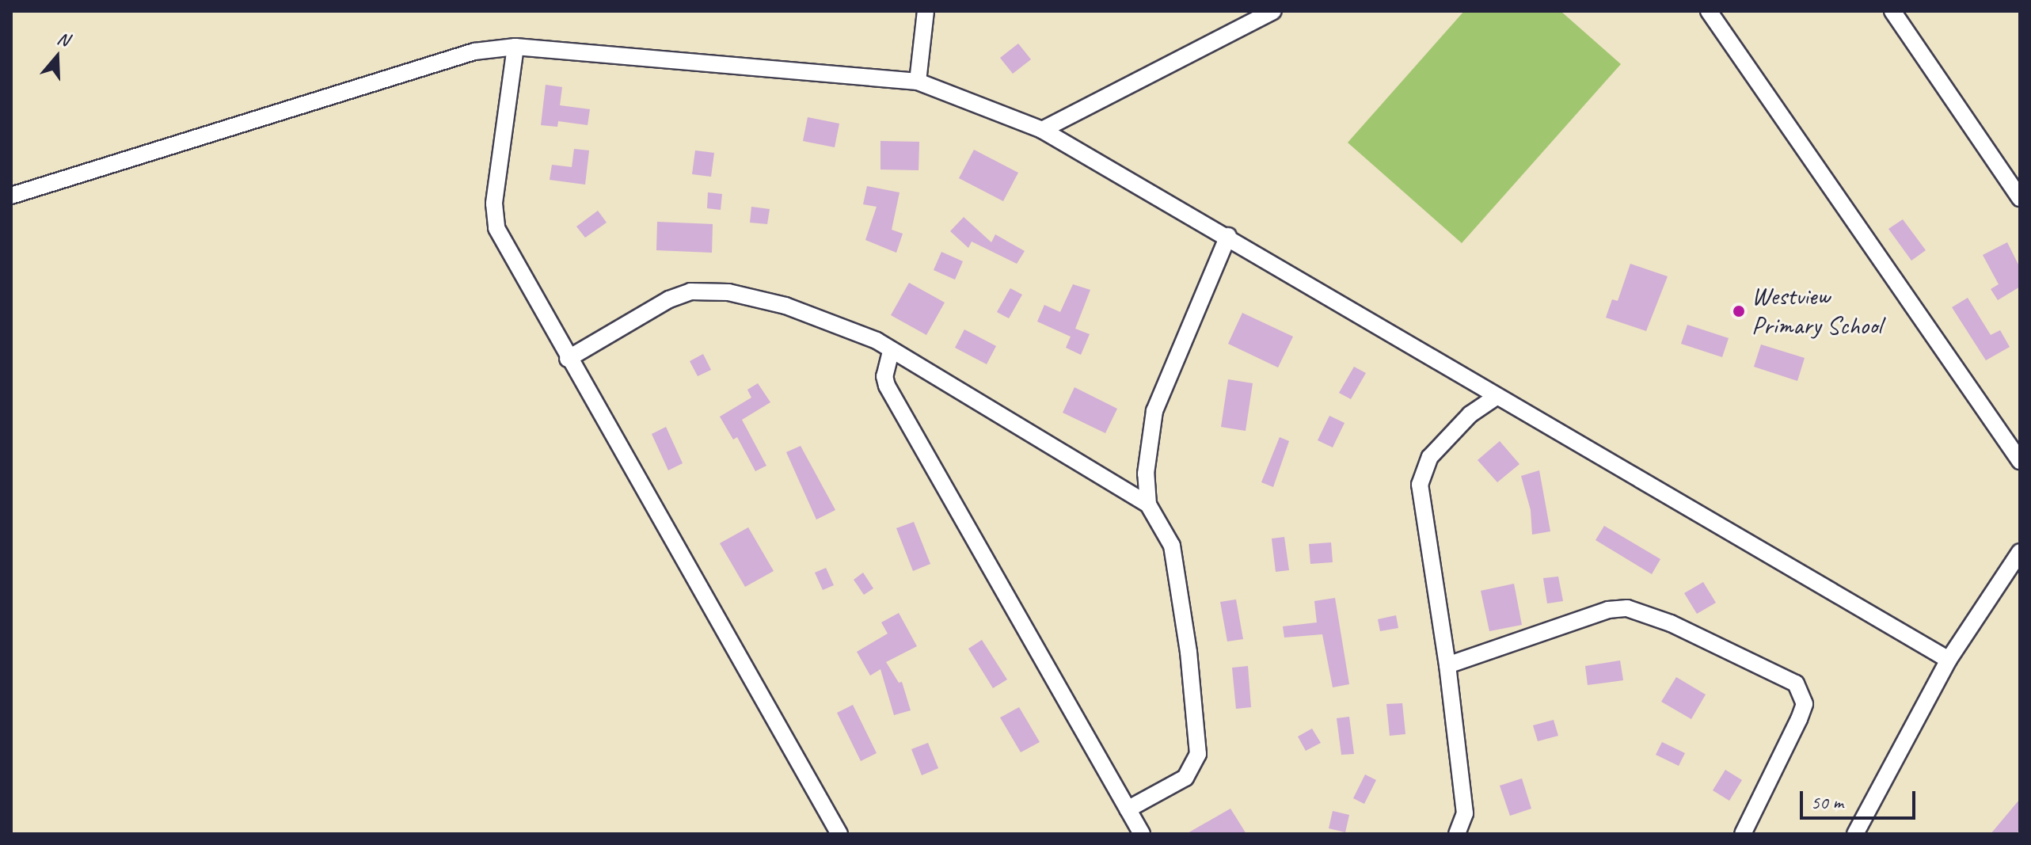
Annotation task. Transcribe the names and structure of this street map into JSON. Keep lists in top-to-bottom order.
{
  "places": ["Westview Primary School"],
  "scale_bar": "50 m",
  "north": "top"
}
